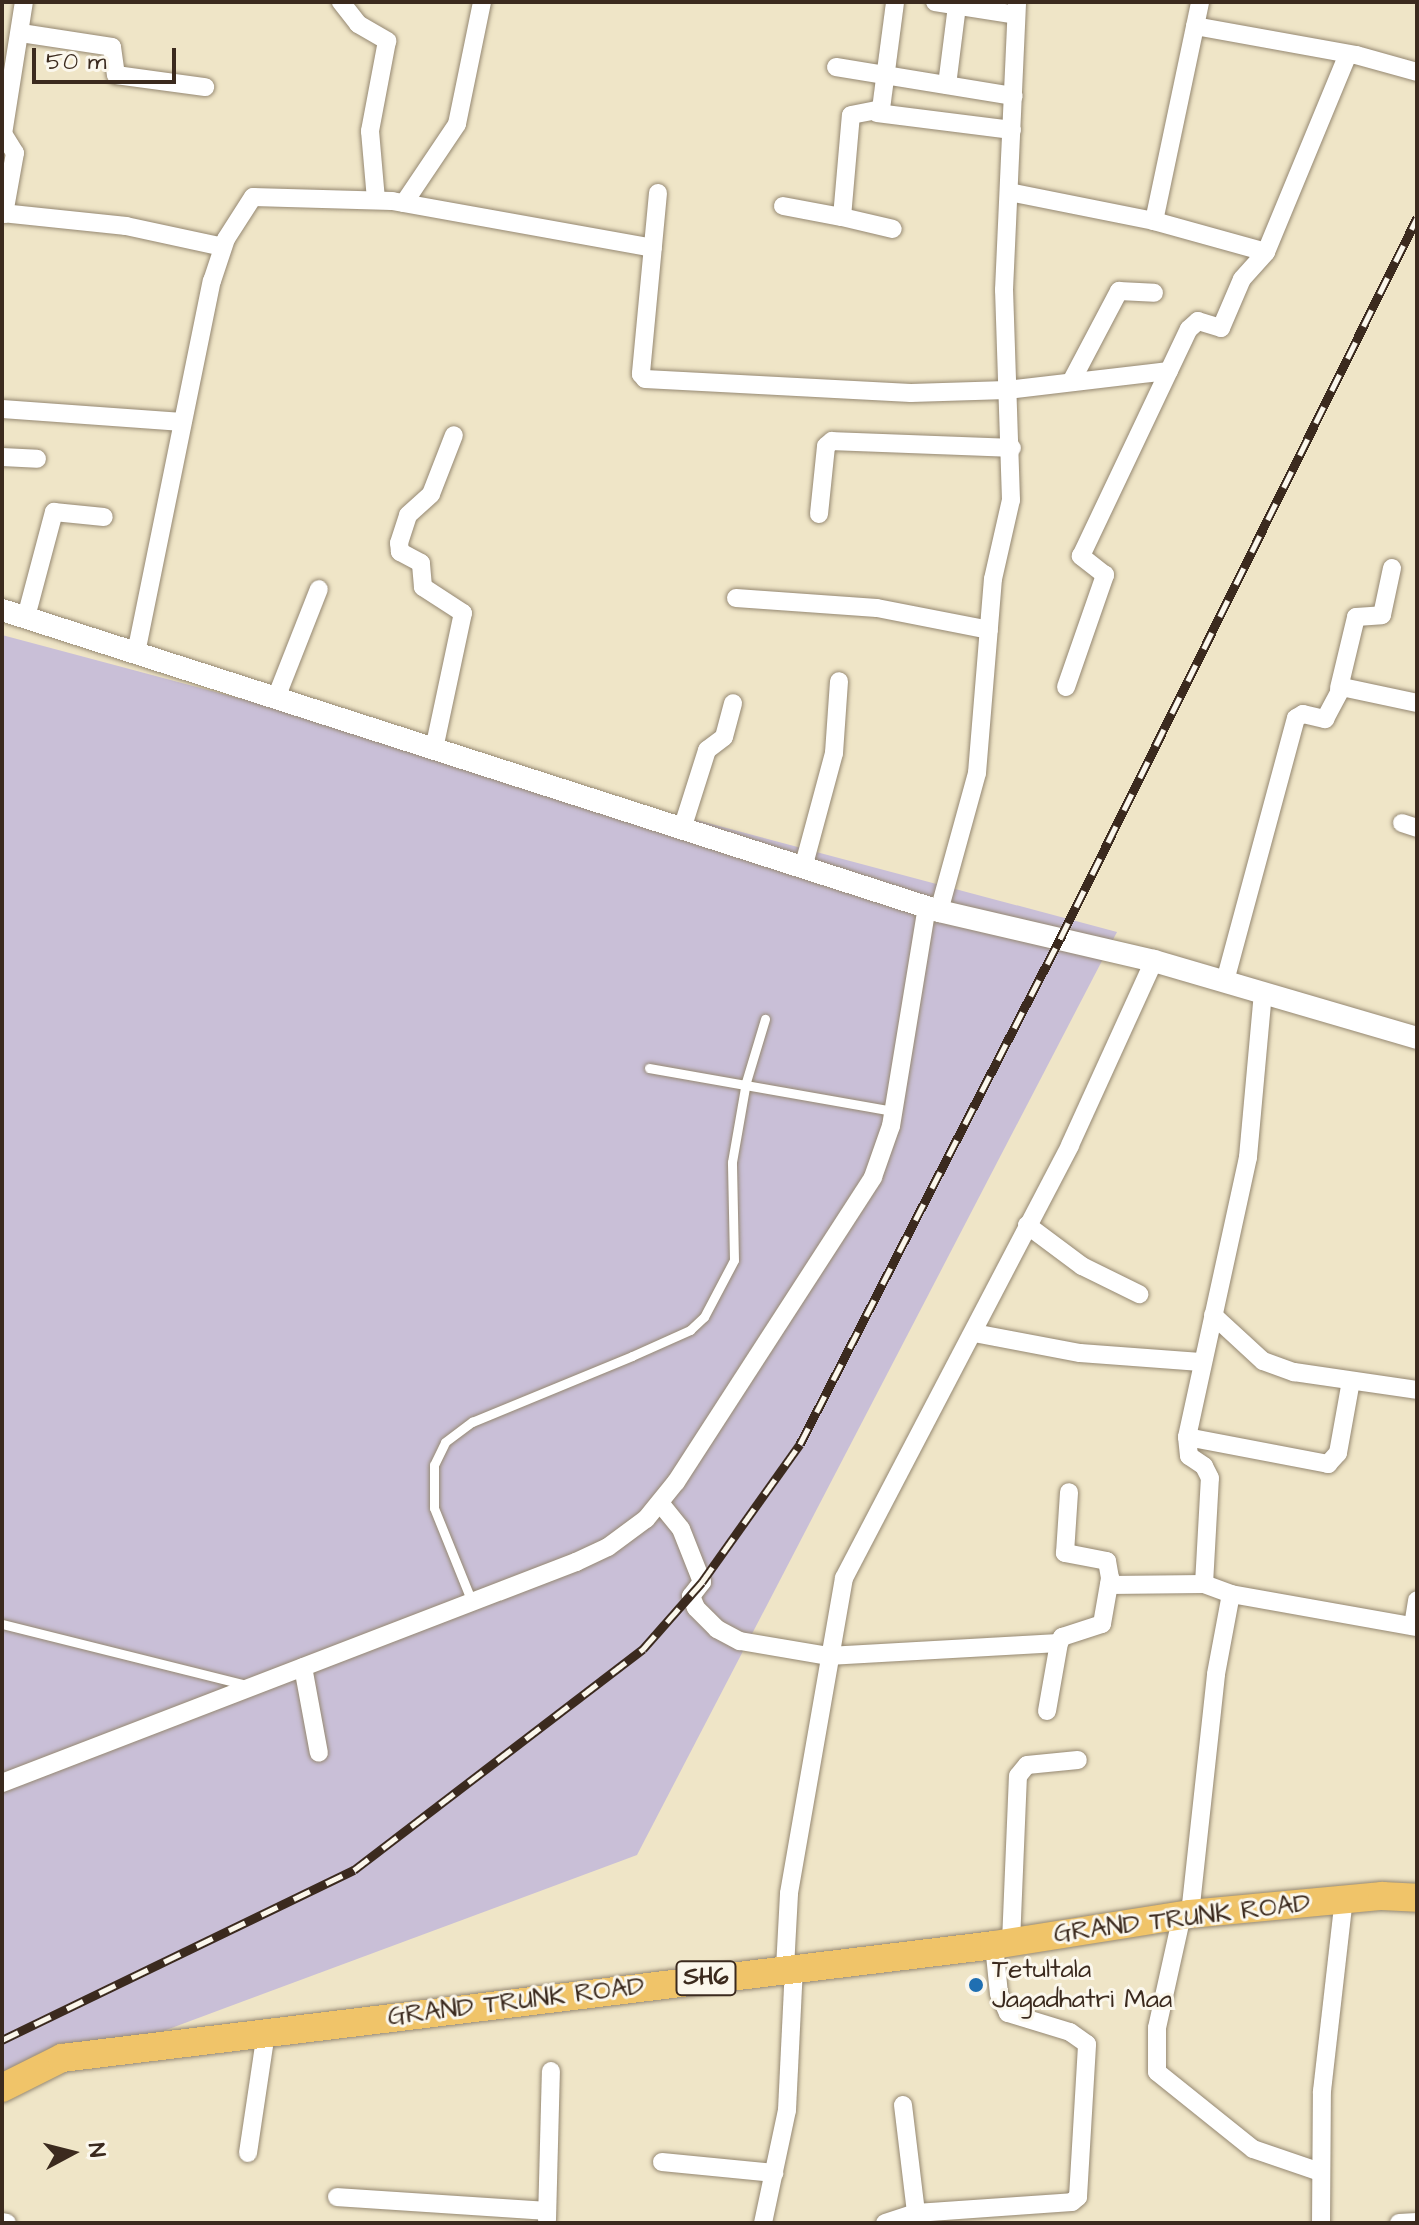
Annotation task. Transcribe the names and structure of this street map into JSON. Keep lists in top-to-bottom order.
{
  "streets": {
    "main road": ["GRAND TRUNK ROAD", "SH6"]
  },
  "places": ["Tetultala Jagadhatri Maa"],
  "scale_bar": "50 m",
  "north": "right"
}
